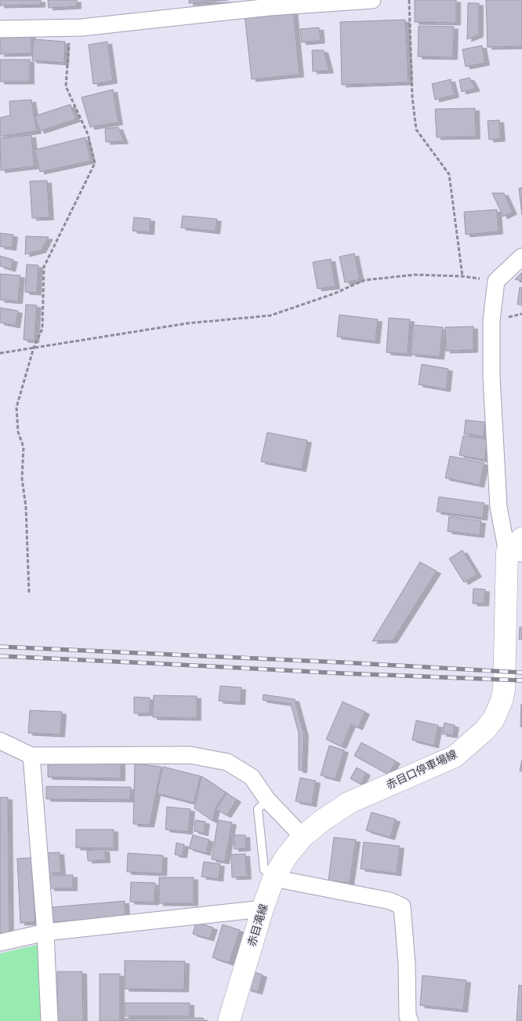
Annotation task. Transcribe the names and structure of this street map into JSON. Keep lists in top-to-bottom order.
{
  "streets": {
    "main road": ["赤目口停車場線", "赤目滝線"]
  },
  "crossings": [
    ["赤目口停車場線", "赤目滝線"]
  ]
}
